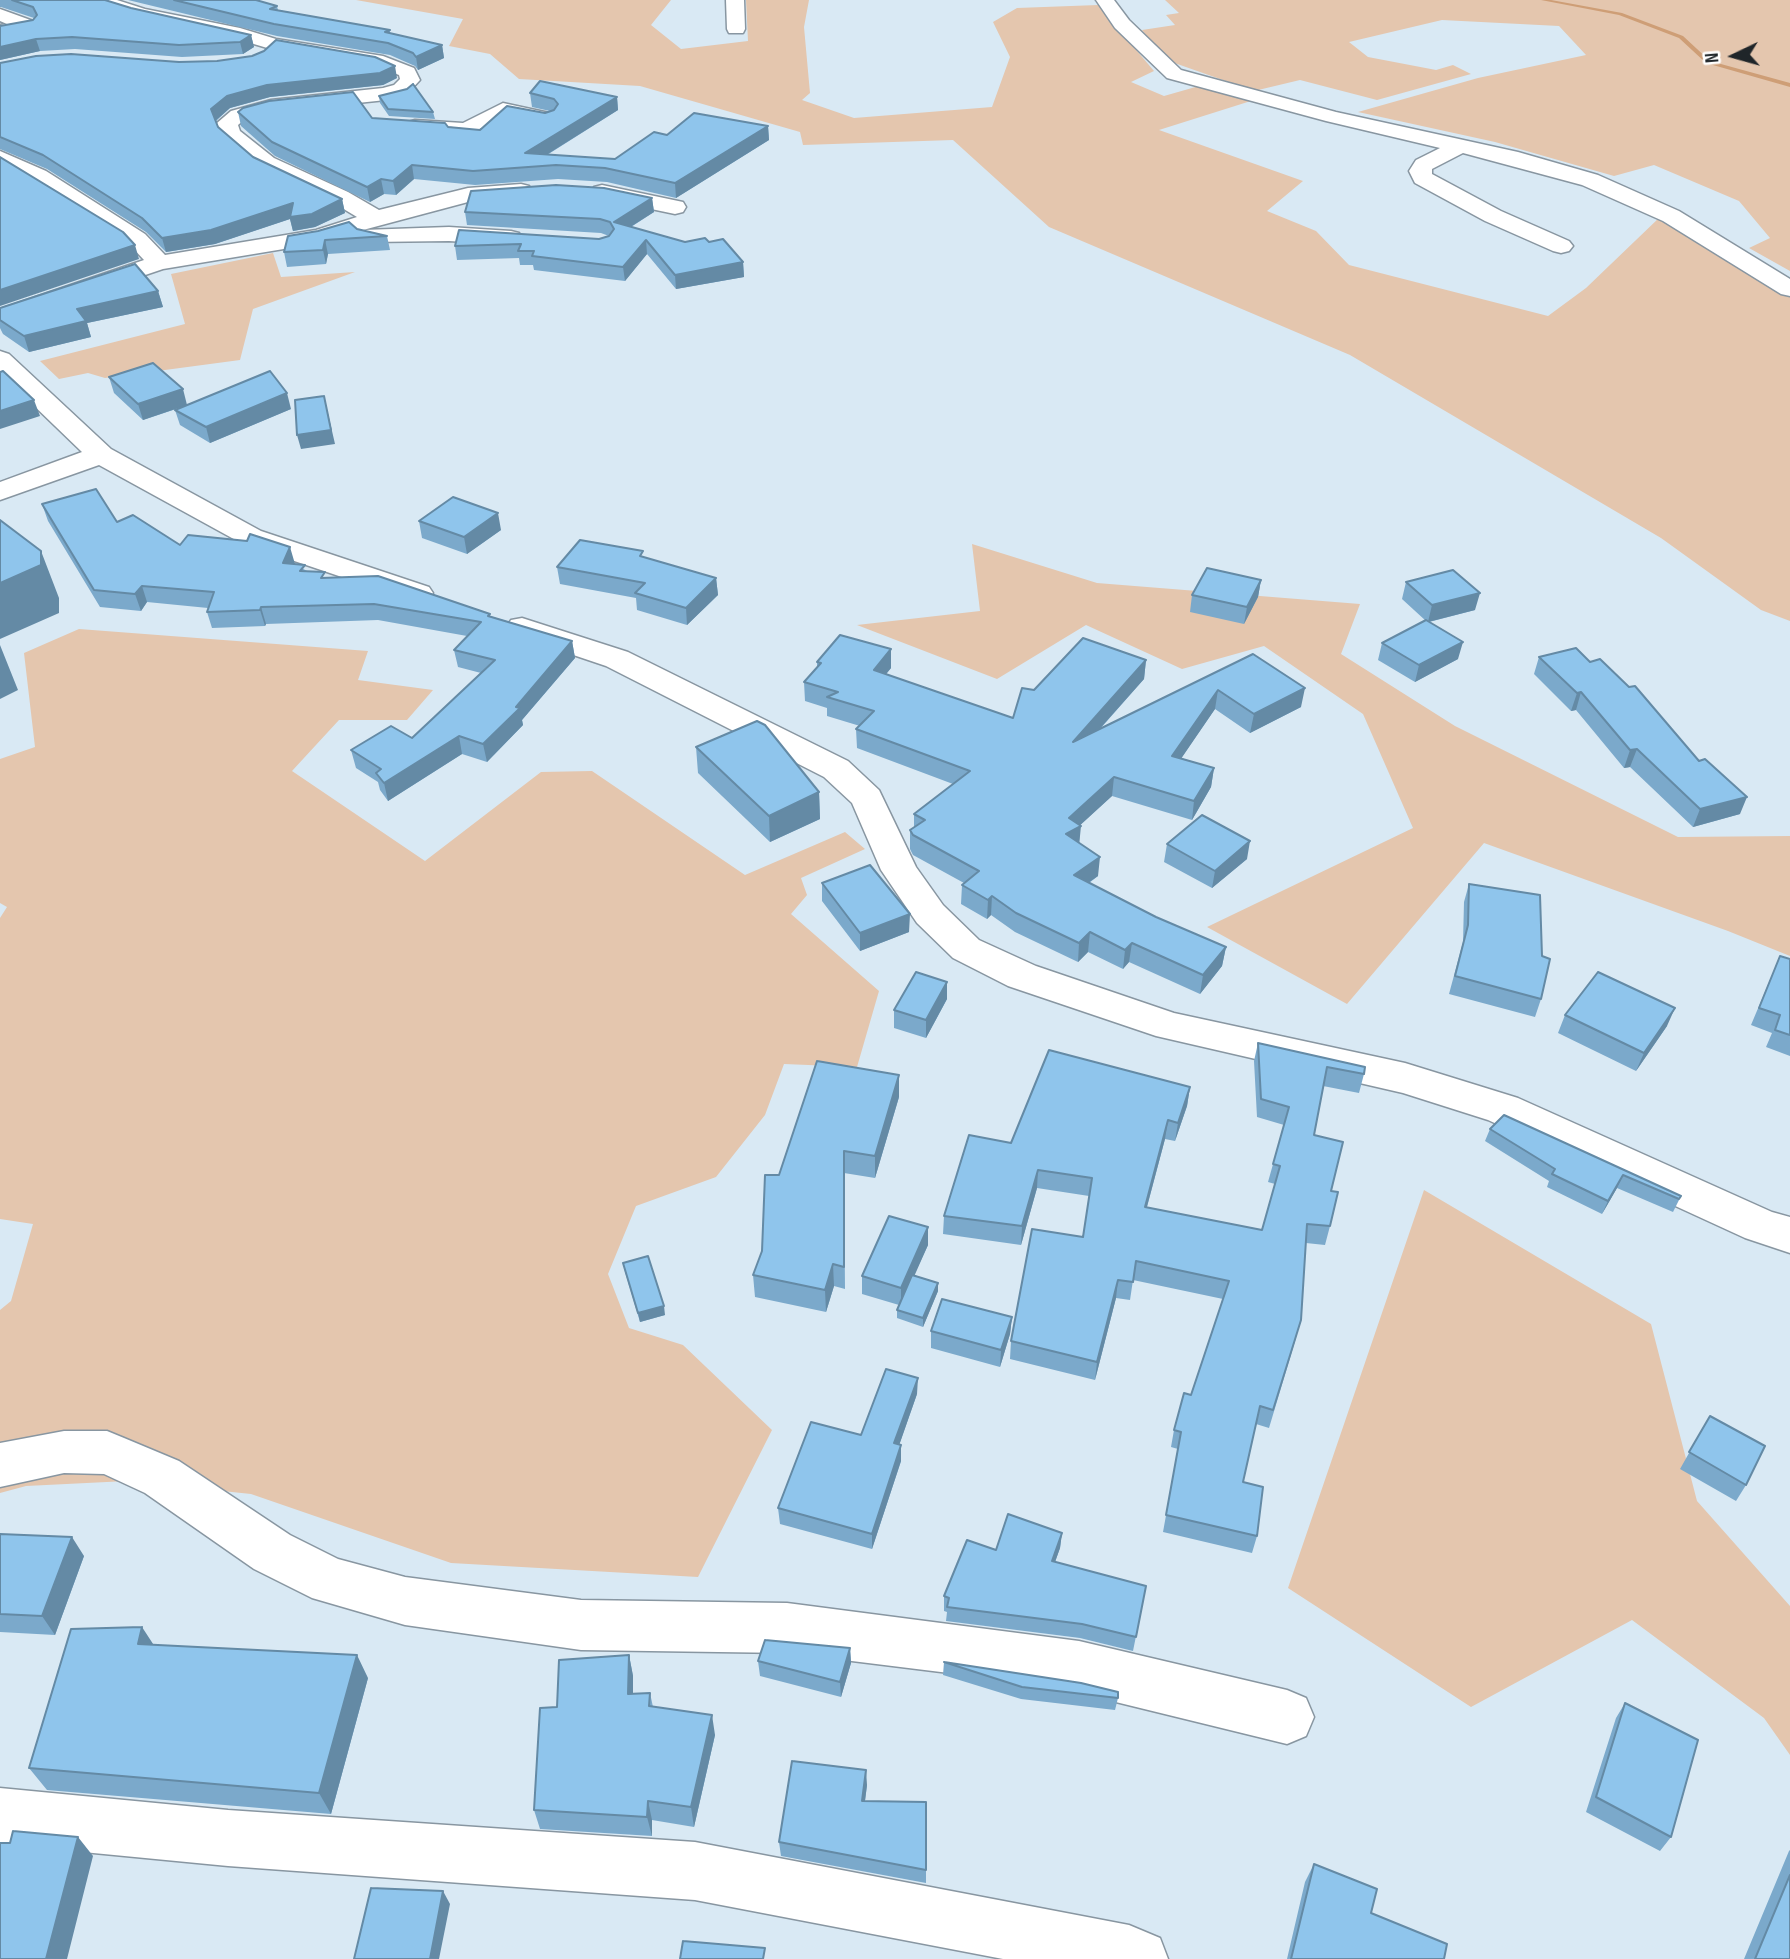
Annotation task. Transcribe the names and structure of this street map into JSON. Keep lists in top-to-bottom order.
{
  "north": "left"
}
